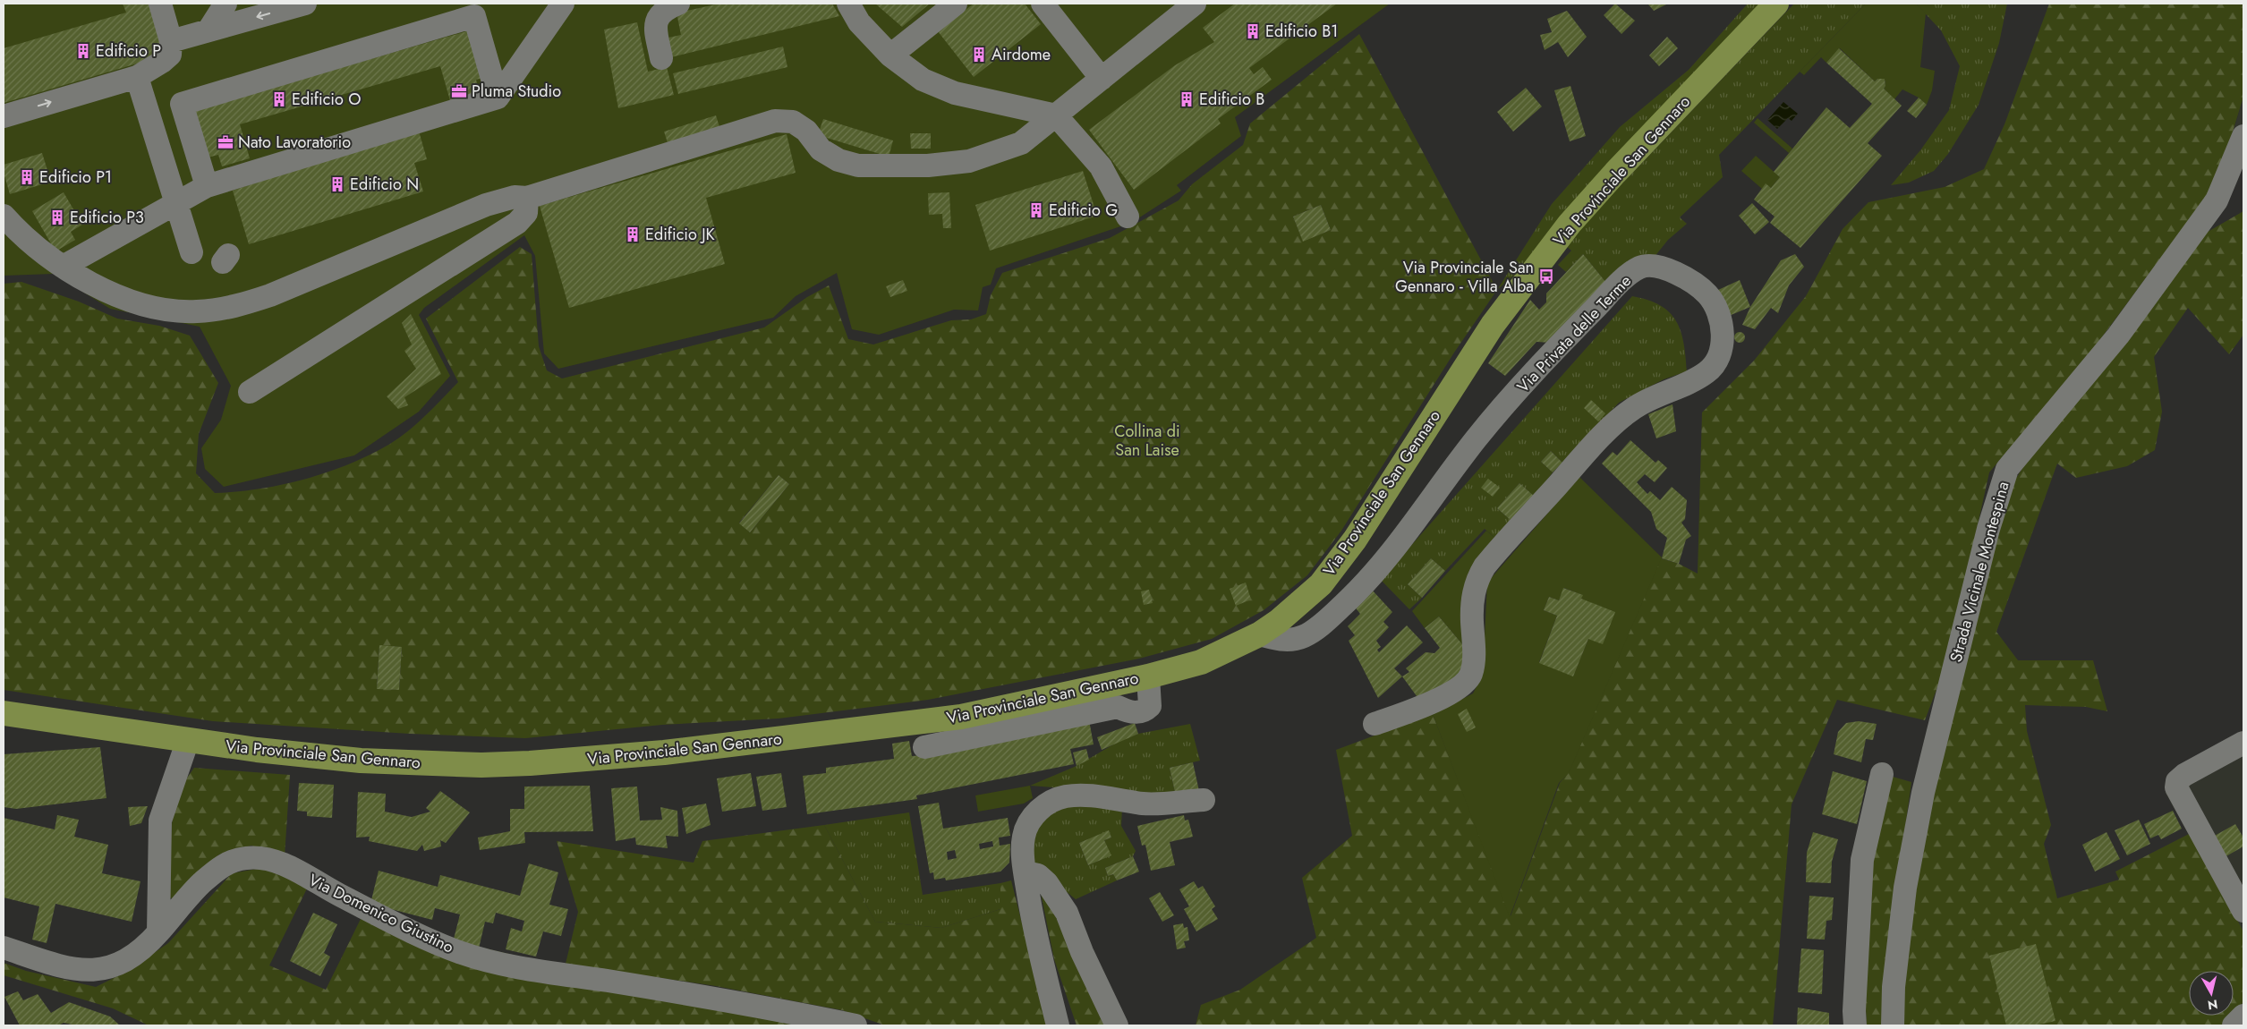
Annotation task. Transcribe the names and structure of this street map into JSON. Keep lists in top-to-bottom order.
{
  "streets": {
    "main road": ["Via Provinciale San Gennaro"],
    "street": ["Via Privata delle Terme", "Strada Vicinale Montespina", "Via Domenico Giustino"]
  },
  "crossings": [
    ["Via Provinciale San Gennaro", "Via Privata delle Terme"]
  ],
  "parks": ["Collina di San Laise"],
  "places": {
    "building": [
      "Edificio B1",
      "Edificio P",
      "Airdome",
      "Edificio O",
      "Edificio B",
      "Edificio P1",
      "Edificio N",
      "Edificio G",
      "Edificio P3",
      "Edificio JK"
    ],
    "office": ["Pluma Studio", "Nato Lavoratorio"],
    "bus stop": ["Via Provinciale San Gennaro - Villa Alba"]
  },
  "north": "bottom"
}
